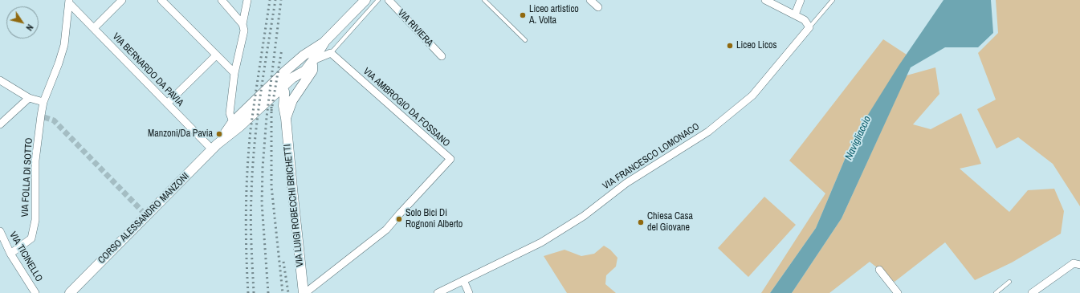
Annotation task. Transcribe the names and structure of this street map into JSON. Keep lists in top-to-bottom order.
{
  "streets": {
    "street": [
      "VIA RIVIERA",
      "VIA BERNARDO DA PAVIA",
      "VIA AMBROGIO DA FOSSANO",
      "VIA FRANCESCO LOMONACO",
      "VIA FOLLA DI SOTTO",
      "VIA LUIGI ROBECCHI BRICHETTI",
      "CORSO ALESSANDRO MANZONI",
      "VIA TICINELLO"
    ]
  },
  "crossings": [
    ["VIA BERNARDO DA PAVIA", "VIA FOLLA DI SOTTO"],
    ["VIA BERNARDO DA PAVIA", "CORSO ALESSANDRO MANZONI"],
    ["VIA AMBROGIO DA FOSSANO", "VIA LUIGI ROBECCHI BRICHETTI"],
    ["VIA FOLLA DI SOTTO", "VIA TICINELLO"],
    ["VIA LUIGI ROBECCHI BRICHETTI", "CORSO ALESSANDRO MANZONI"]
  ],
  "water": ["Navigliaccio"],
  "places": [
    "Liceo artistico A. Volta",
    "Liceo Licos",
    "Manzoni/Da Pavia",
    "Solo Bici Di Rognoni Alberto",
    "Chiesa Casa del Giovane"
  ],
  "north": "bottom right"
}
